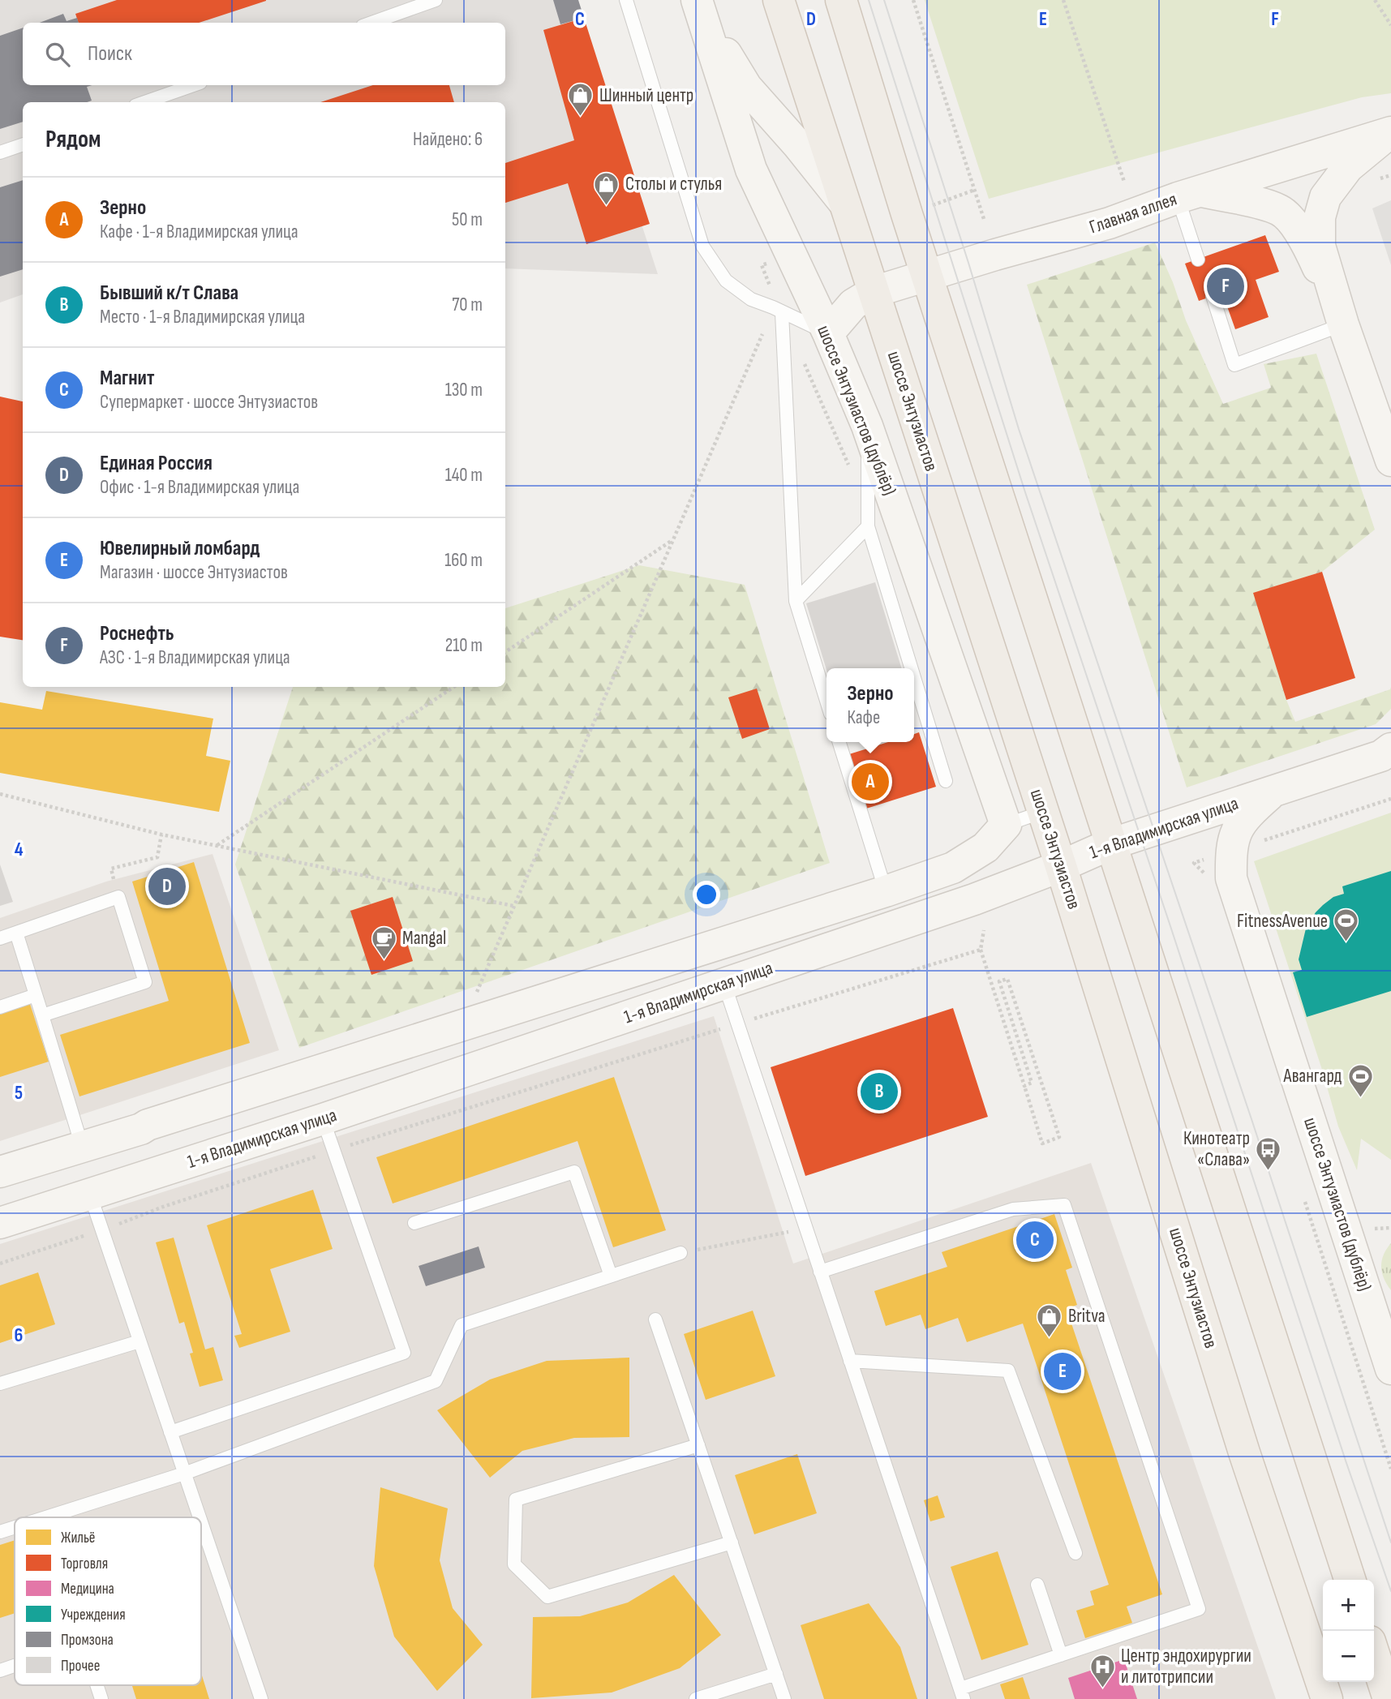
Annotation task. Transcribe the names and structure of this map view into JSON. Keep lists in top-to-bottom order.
{
  "streets": {
    "main road": [
      "Главная аллея",
      "шоссе Энтузиастов (дублёр)",
      "шоссе Энтузиастов",
      "1-я Владимирская улица"
    ]
  },
  "crossings": [
    ["Главная аллея", "шоссе Энтузиастов (дублёр)"],
    ["Главная аллея", "шоссе Энтузиастов"],
    ["шоссе Энтузиастов (дублёр)", "1-я Владимирская улица"],
    ["шоссе Энтузиастов", "1-я Владимирская улица"]
  ],
  "places": {
    "shop": ["Шинный центр", "Столы и стулья", "Britva"],
    "sports": ["FitnessAvenue", "Авангард"],
    "cafe": ["Mangal"],
    "bus stop": ["Кинотеатр «Слава»"],
    "hospital": ["Центр эндохирургии и литотрипсии"]
  },
  "legend": [
    "Жильё",
    "Торговля",
    "Медицина",
    "Учреждения",
    "Промзона",
    "Прочее"
  ],
  "page": {
    "search": "Поиск",
    "heading": ["Рядом", "Найдено: 6"],
    "list": [
      {
        "mark": "A",
        "name": "Зерно",
        "note": "Кафе · 1-я Владимирская улица",
        "value": "50 m"
      },
      {
        "mark": "B",
        "name": "Бывший к/т Слава",
        "note": "Место · 1-я Владимирская улица",
        "value": "70 m"
      },
      {
        "mark": "C",
        "name": "Магнит",
        "note": "Супермаркет · шоссе Энтузиастов",
        "value": "130 m"
      },
      {
        "mark": "D",
        "name": "Единая Россия",
        "note": "Офис · 1-я Владимирская улица",
        "value": "140 m"
      },
      {
        "mark": "E",
        "name": "Ювелирный ломбард",
        "note": "Магазин · шоссе Энтузиастов",
        "value": "160 m"
      },
      {
        "mark": "F",
        "name": "Роснефть",
        "note": "АЗС · 1-я Владимирская улица",
        "value": "210 m"
      }
    ],
    "pins": [
      "F",
      "A",
      "D",
      "B",
      "C",
      "E"
    ],
    "popup": ["Зерно", "Кафе"],
    "map_buttons": ["+", "−"]
  },
  "grid": {
    "columns": [
      "C",
      "D",
      "E",
      "F"
    ],
    "rows": ["4", "5", "6"]
  }
}
